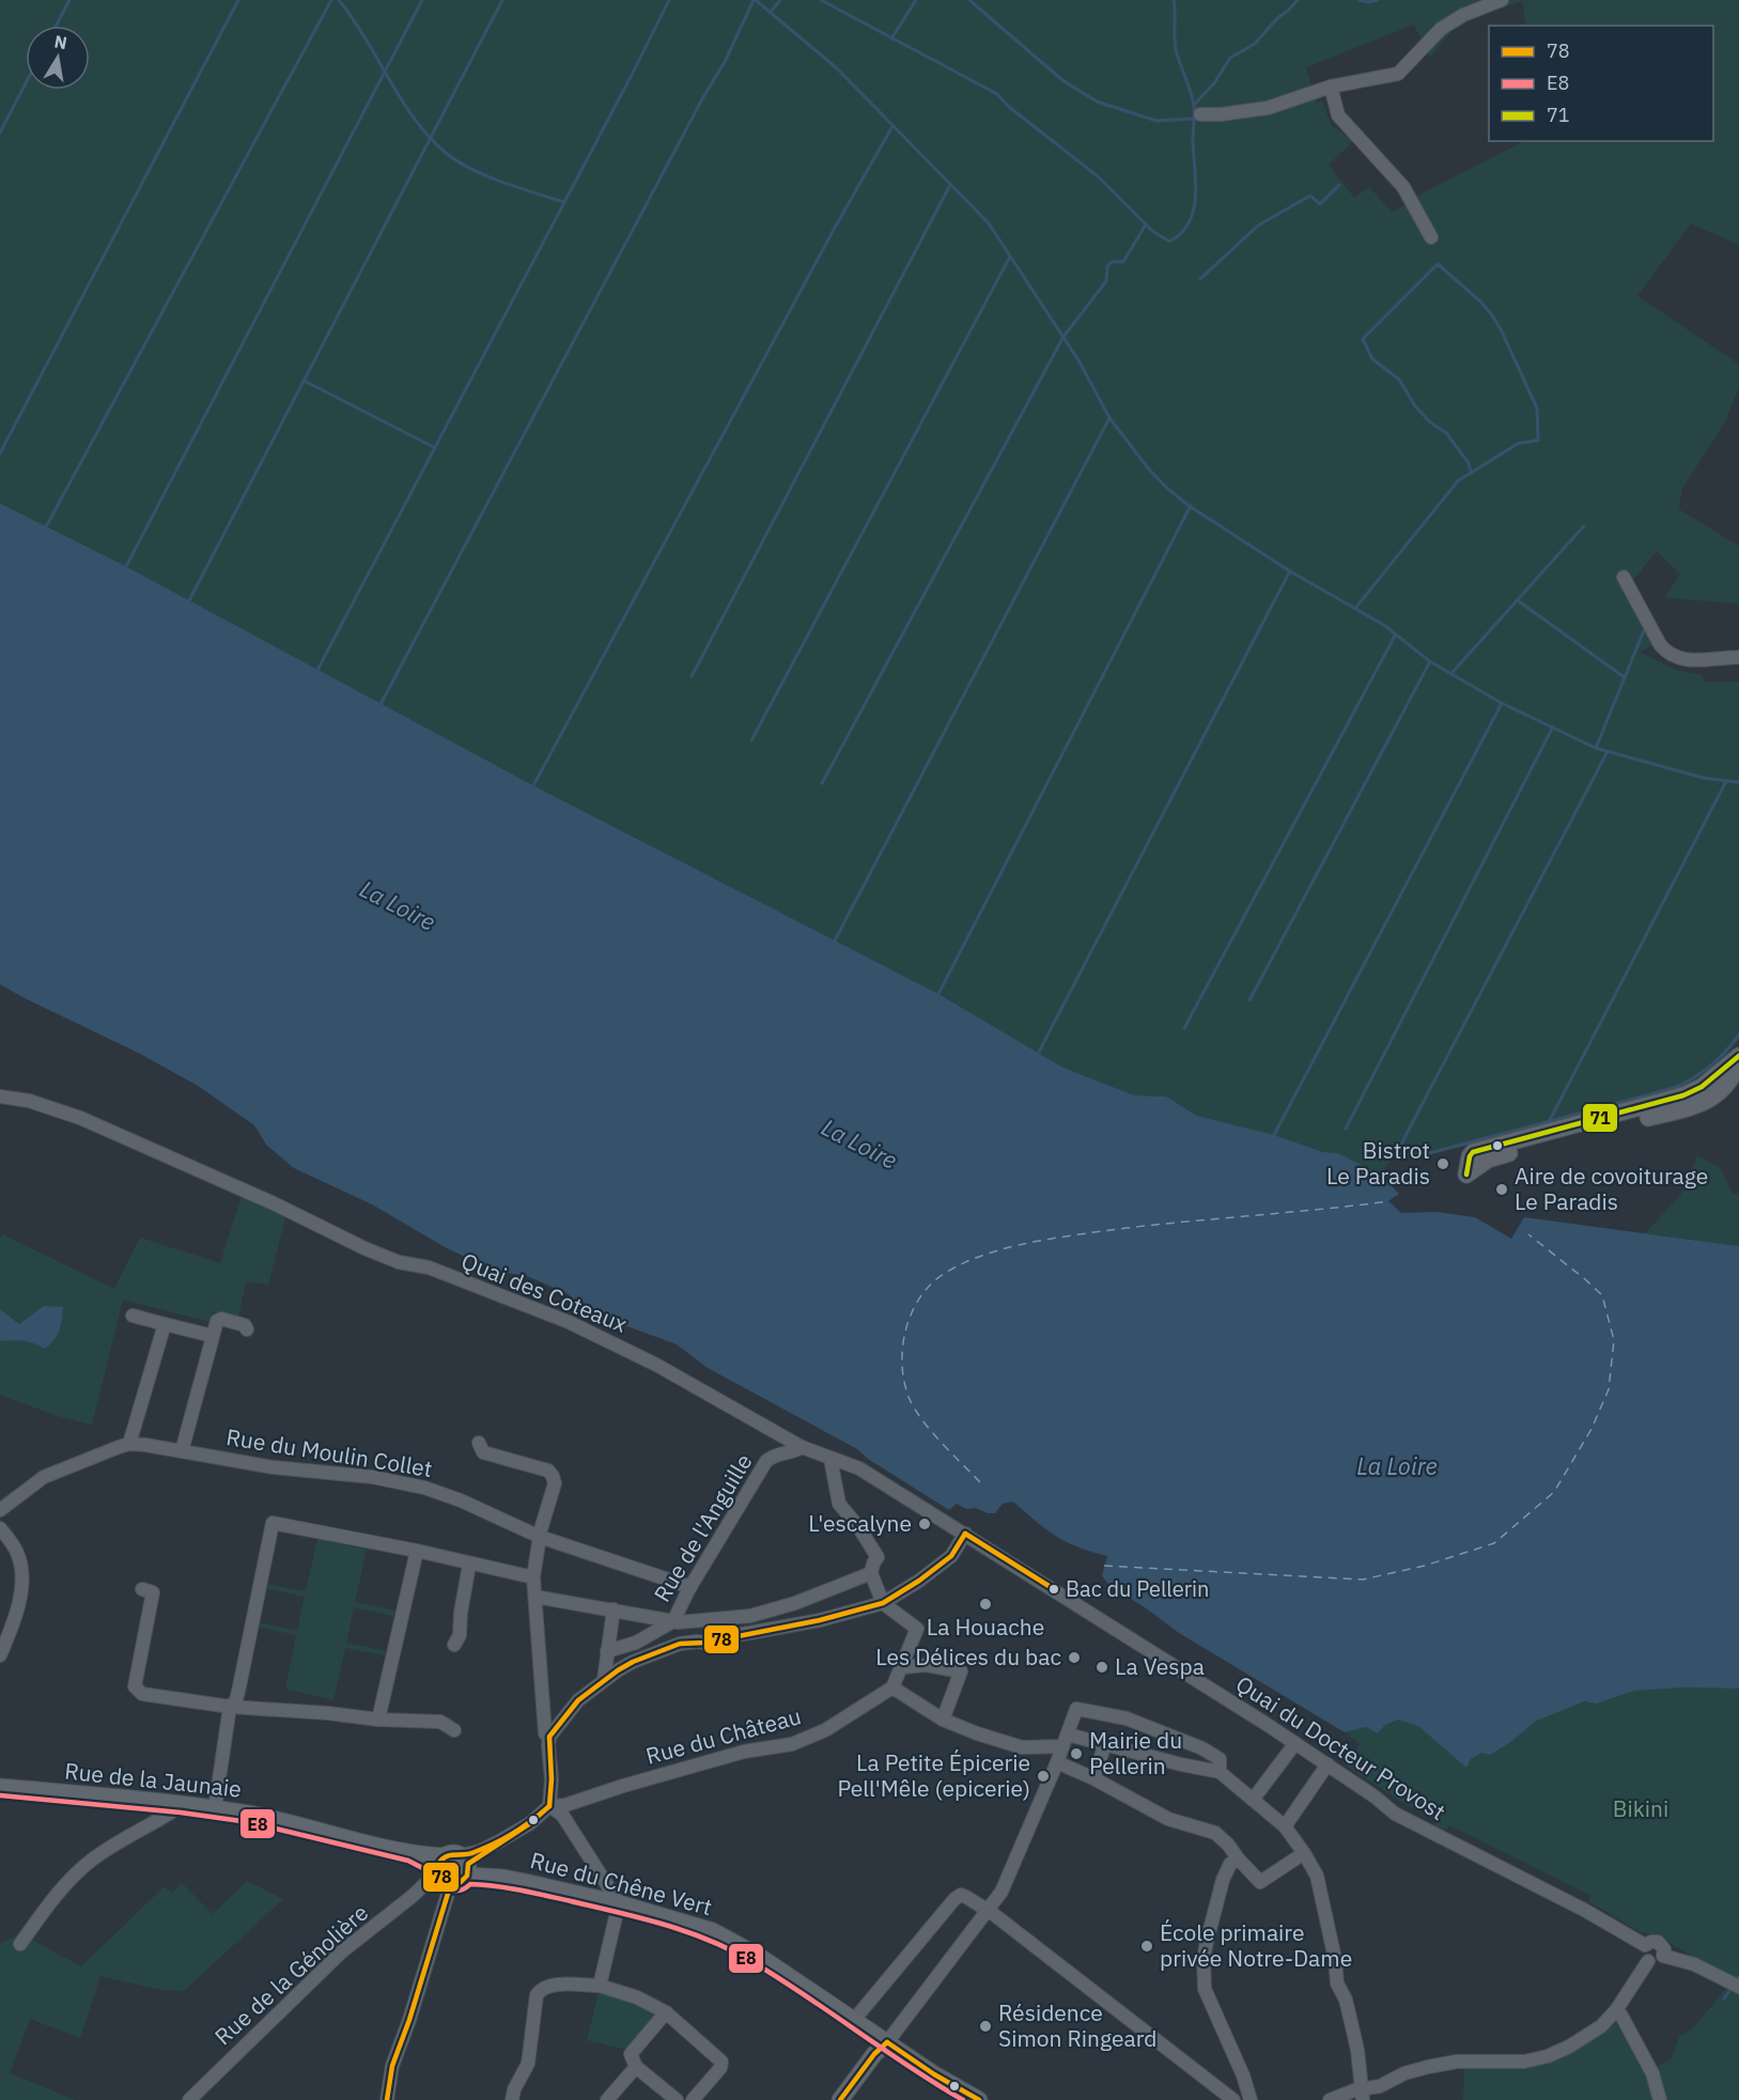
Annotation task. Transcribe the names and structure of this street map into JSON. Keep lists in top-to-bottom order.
{
  "streets": {
    "main road": ["Rue de la Jaunaie", "Rue du Chêne Vert"],
    "street": [
      "Quai des Coteaux",
      "Rue du Moulin Collet",
      "Rue de l'Anguille",
      "Rue du Château",
      "Quai du Docteur Provost",
      "Rue de la Génolière"
    ]
  },
  "crossings": [
    ["Quai des Coteaux", "Rue de l'Anguille"],
    ["Quai des Coteaux", "Quai du Docteur Provost"],
    ["Rue du Moulin Collet", "Rue de l'Anguille"],
    ["Rue du Château", "Rue de la Jaunaie"],
    ["Rue du Château", "Rue du Chêne Vert"],
    ["Rue de la Jaunaie", "Rue du Chêne Vert"],
    ["Rue de la Jaunaie", "Rue de la Génolière"]
  ],
  "water": ["La Loire"],
  "parks": ["Bikini"],
  "places": [
    "Bistrot Le Paradis",
    "Aire de covoiturage Le Paradis",
    "L'escalyne",
    "Bac du Pellerin",
    "La Houache",
    "Les Délices du bac",
    "La Vespa",
    "Mairie du Pellerin",
    "La Petite Épicerie Pell'Mêle (epicerie)",
    "École primaire privée Notre-Dame",
    "Résidence Simon Ringeard"
  ],
  "lines": ["transit line 71", "transit line 78", "transit line E8"],
  "legend": ["78", "E8", "71"],
  "north": "top"
}
